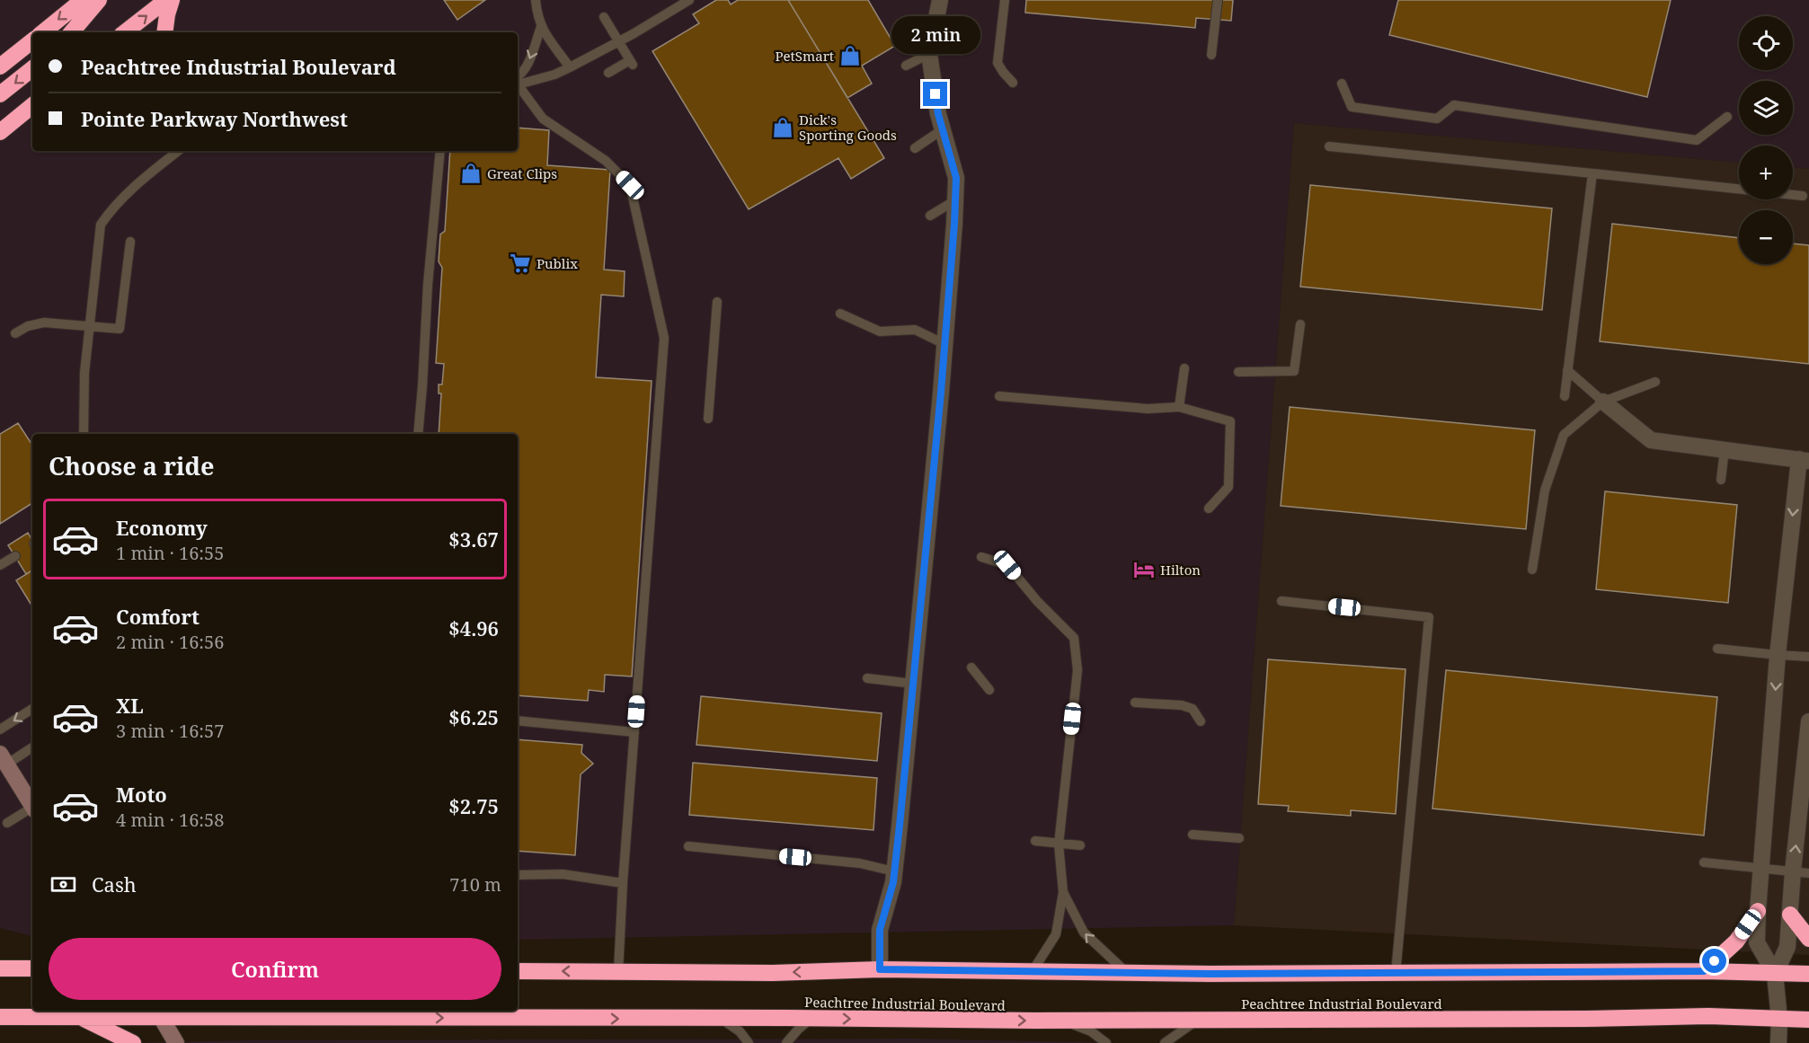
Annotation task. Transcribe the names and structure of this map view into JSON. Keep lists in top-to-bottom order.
{
  "streets": {
    "highway": ["Peachtree Industrial Boulevard"]
  },
  "places": {
    "shop": ["PetSmart", "Dick's Sporting Goods", "Great Clips"],
    "supermarket": ["Publix"],
    "hotel": ["Hilton"]
  },
  "page": {
    "map_buttons": ["+", "−"],
    "bubble": "2 min",
    "banner": ["Peachtree Industrial Boulevard", "Pointe Parkway Northwest"],
    "heading": "Choose a ride",
    "list": [
      {
        "name": "Economy",
        "note": "1 min · 16:55",
        "value": "$3.67"
      },
      {
        "name": "Comfort",
        "note": "2 min · 16:56",
        "value": "$4.96"
      },
      {
        "name": "XL",
        "note": "3 min · 16:57",
        "value": "$6.25"
      },
      {
        "name": "Moto",
        "note": "4 min · 16:58",
        "value": "$2.75"
      }
    ],
    "pay": ["Cash", "710 m"],
    "buttons": "Confirm"
  }
}
